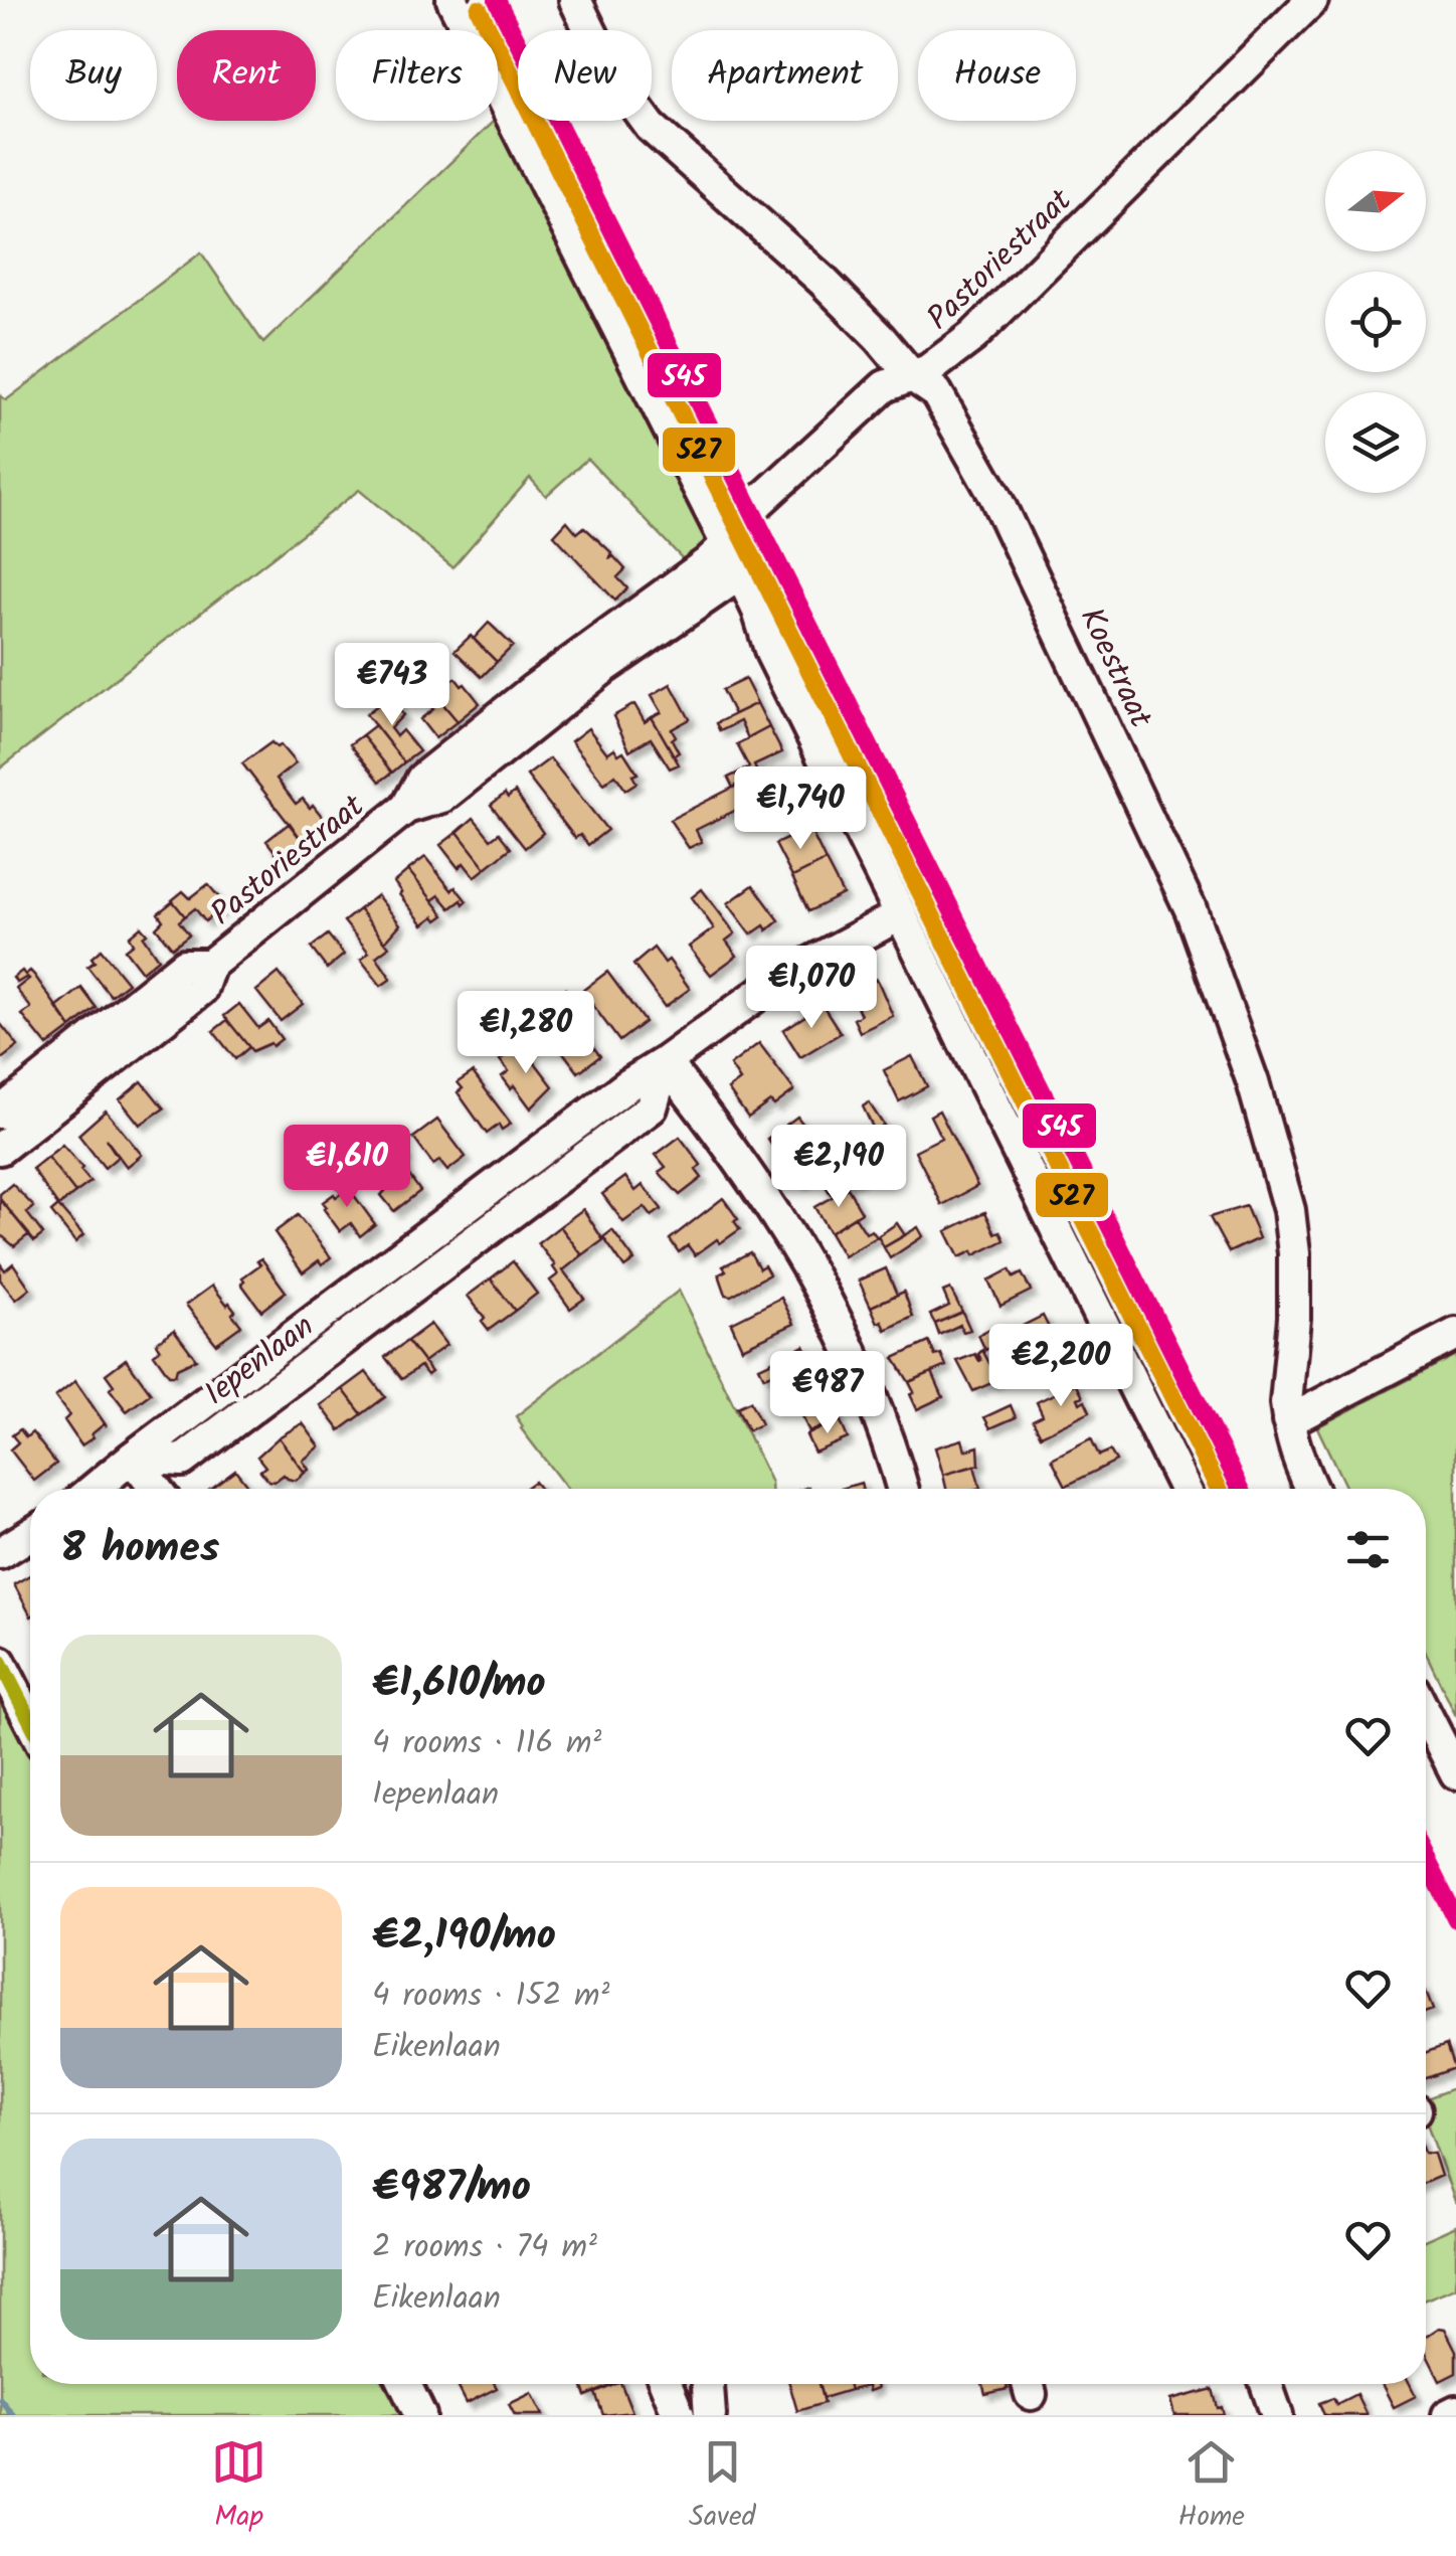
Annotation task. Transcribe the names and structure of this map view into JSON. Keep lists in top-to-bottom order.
{
  "streets": {
    "street": ["Pastoriestraat", "Koestraat", "Iepenlaan"]
  },
  "crossings": [
    ["Pastoriestraat", "Koestraat"]
  ],
  "lines": ["transit line 545", "transit line 527", "transit line 4"],
  "north": "right",
  "page": {
    "chip": [
      "Buy",
      "Rent",
      "Filters",
      "New",
      "Apartment",
      "House"
    ],
    "price": [
      "€743",
      "€1,740",
      "€1,070",
      "€1,280",
      "€1,610",
      "€2,190",
      "€2,200",
      "€987"
    ],
    "heading": "8 homes",
    "list": [
      {
        "name": "€1,610/mo",
        "note": "4 rooms · 116 m² · Iepenlaan"
      },
      {
        "name": "€2,190/mo",
        "note": "4 rooms · 152 m² · Eikenlaan"
      },
      {
        "name": "€987/mo",
        "note": "2 rooms · 74 m² · Eikenlaan"
      }
    ],
    "tabs": ["Map", "Saved", "Home"]
  }
}
